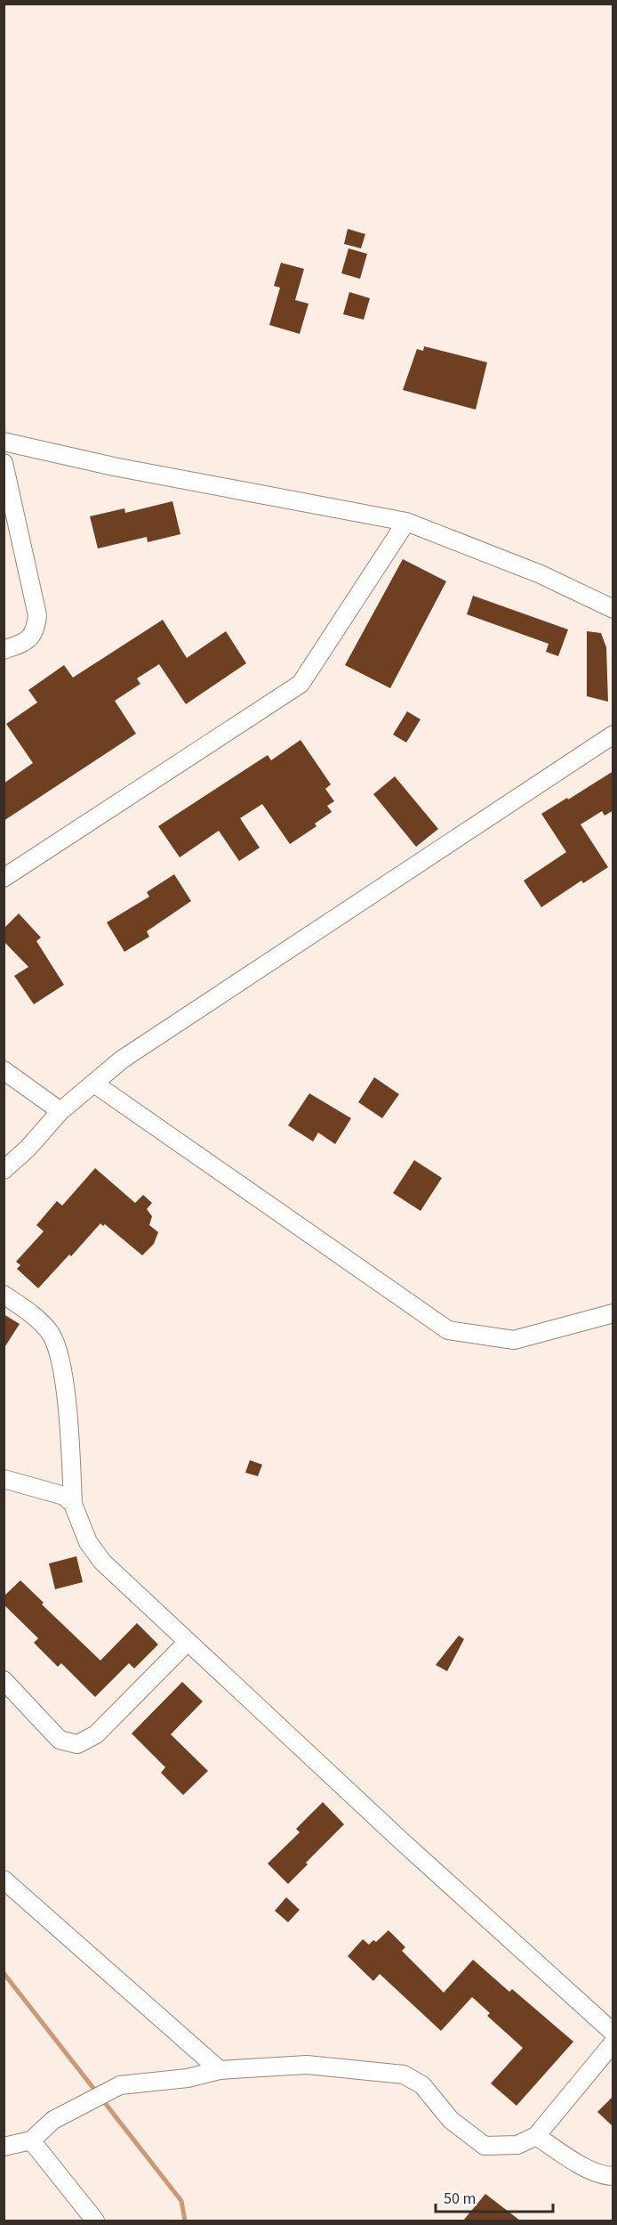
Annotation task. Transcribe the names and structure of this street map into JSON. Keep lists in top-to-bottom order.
{
  "scale_bar": "50 m"
}
